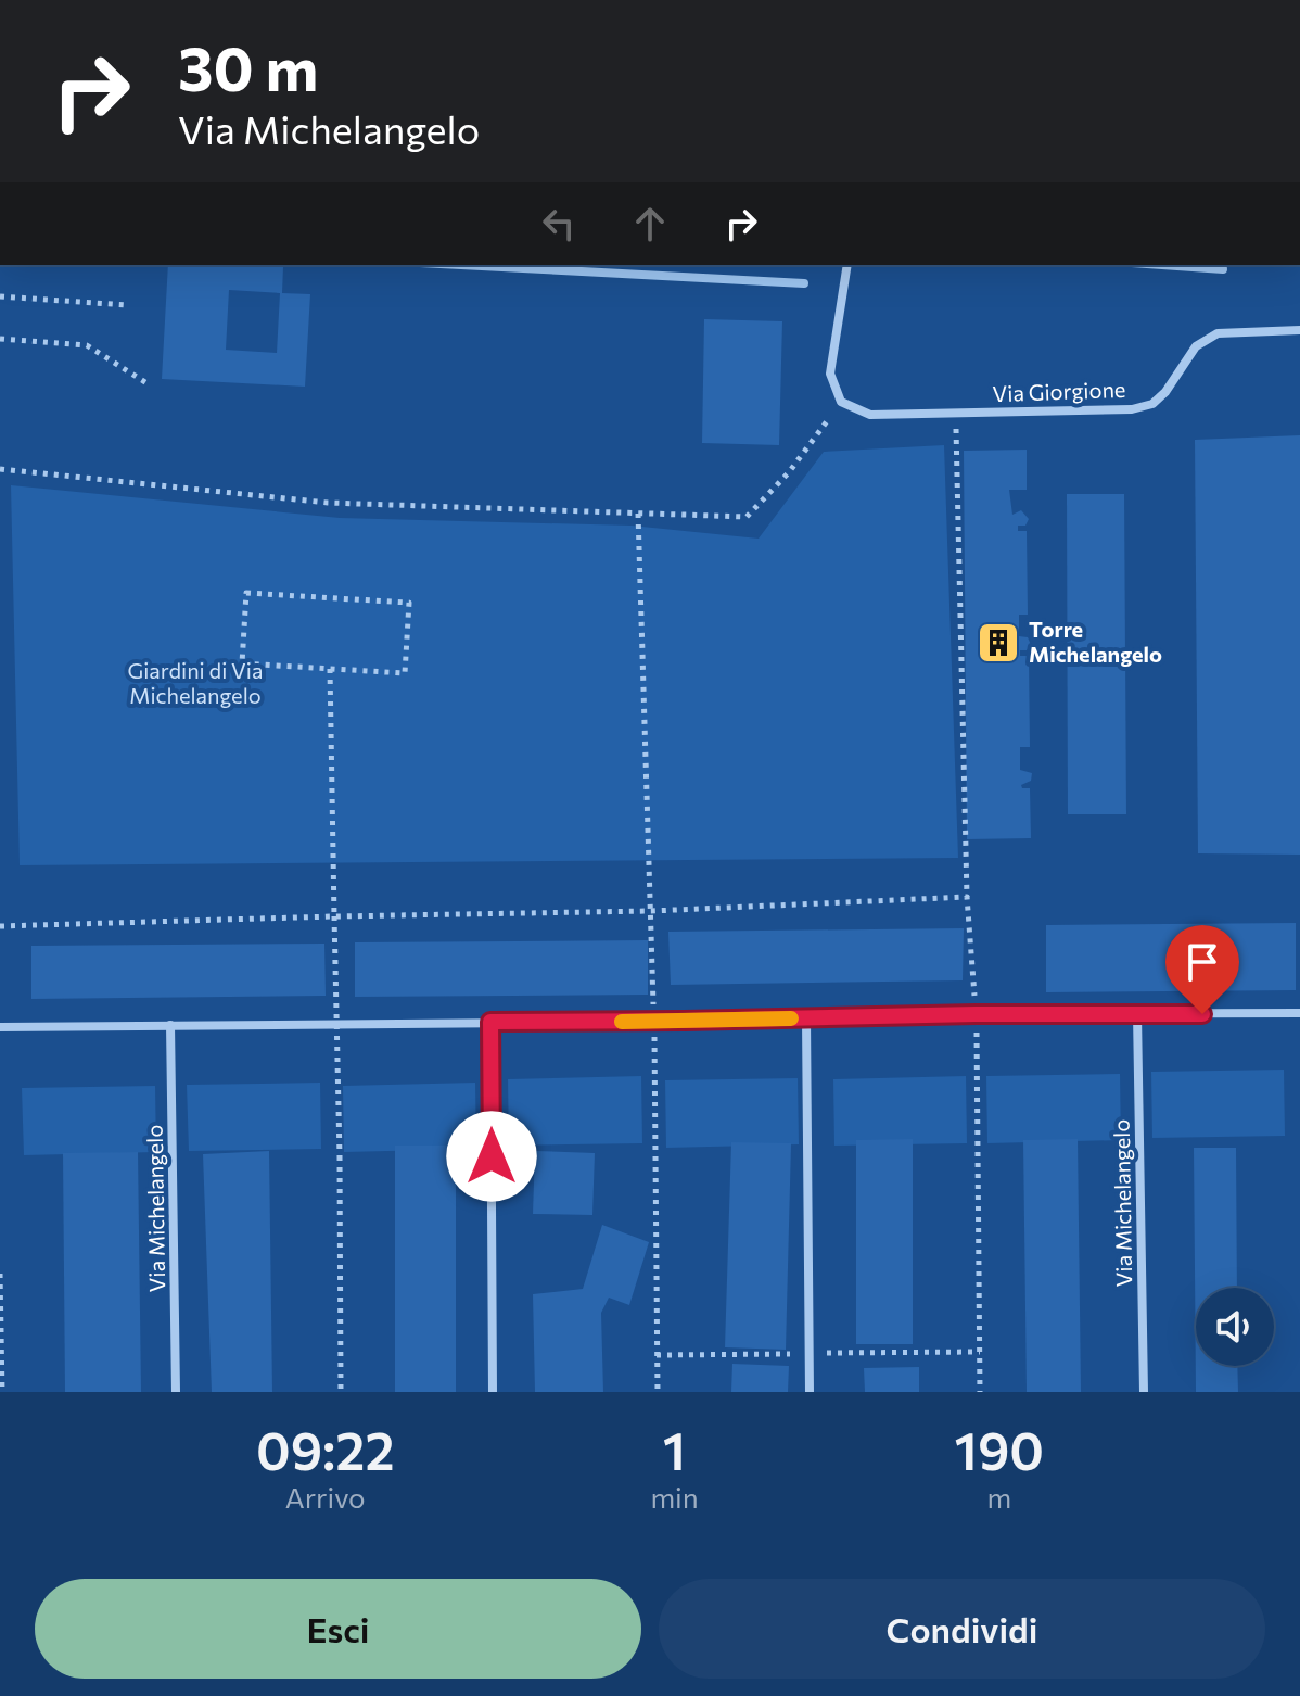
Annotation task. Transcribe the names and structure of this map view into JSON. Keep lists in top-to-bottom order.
{
  "streets": {
    "street": ["Via Giorgione", "Via Michelangelo"]
  },
  "parks": ["Giardini di Via Michelangelo"],
  "places": {
    "building": ["Torre Michelangelo"]
  },
  "page": {
    "turn": ["30 m", "Via Michelangelo"],
    "eta": [
      "09:22",
      "Arrivo",
      "1",
      "min",
      "190",
      "m"
    ],
    "buttons": ["Esci", "Condividi"]
  }
}
